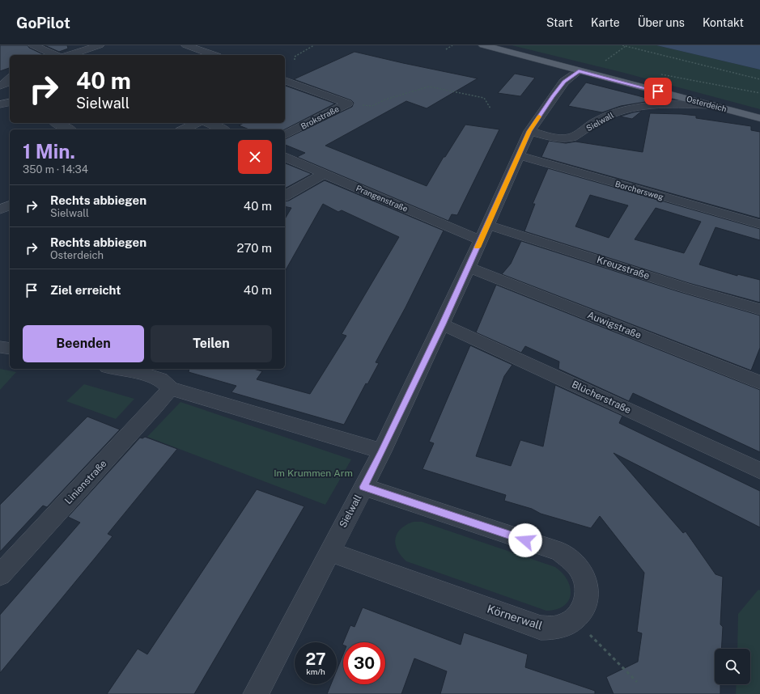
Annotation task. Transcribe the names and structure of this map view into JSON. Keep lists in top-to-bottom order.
{
  "streets": {
    "main road": ["Osterdeich"],
    "street": [
      "Brokstraße",
      "Sielwall",
      "Borchersweg",
      "Prangenstraße",
      "Kreuzstraße",
      "Auwigstraße",
      "Blücherstraße",
      "Linienstraße",
      "Körnerwall"
    ]
  },
  "crossings": [
    ["Osterdeich", "Sielwall"],
    ["Sielwall", "Borchersweg"],
    ["Sielwall", "Prangenstraße"],
    ["Sielwall", "Kreuzstraße"],
    ["Sielwall", "Auwigstraße"],
    ["Sielwall", "Blücherstraße"],
    ["Sielwall", "Körnerwall"],
    ["Prangenstraße", "Kreuzstraße"]
  ],
  "parks": ["Im Krummen Arm"],
  "page": {
    "header": "GoPilot",
    "nav": [
      "Start",
      "Karte",
      "Über uns",
      "Kontakt"
    ],
    "turn": ["40 m", "Sielwall"],
    "heading": ["1 Min.", "350 m · 14:34"],
    "list": [
      {
        "name": "Rechts abbiegen",
        "note": "Sielwall",
        "value": "40 m"
      },
      {
        "name": "Rechts abbiegen",
        "note": "Osterdeich",
        "value": "270 m"
      },
      {
        "name": "Ziel erreicht",
        "value": "40 m"
      }
    ],
    "buttons": ["Beenden", "Teilen"],
    "speed": "27 km/h",
    "limit": "30"
  }
}
